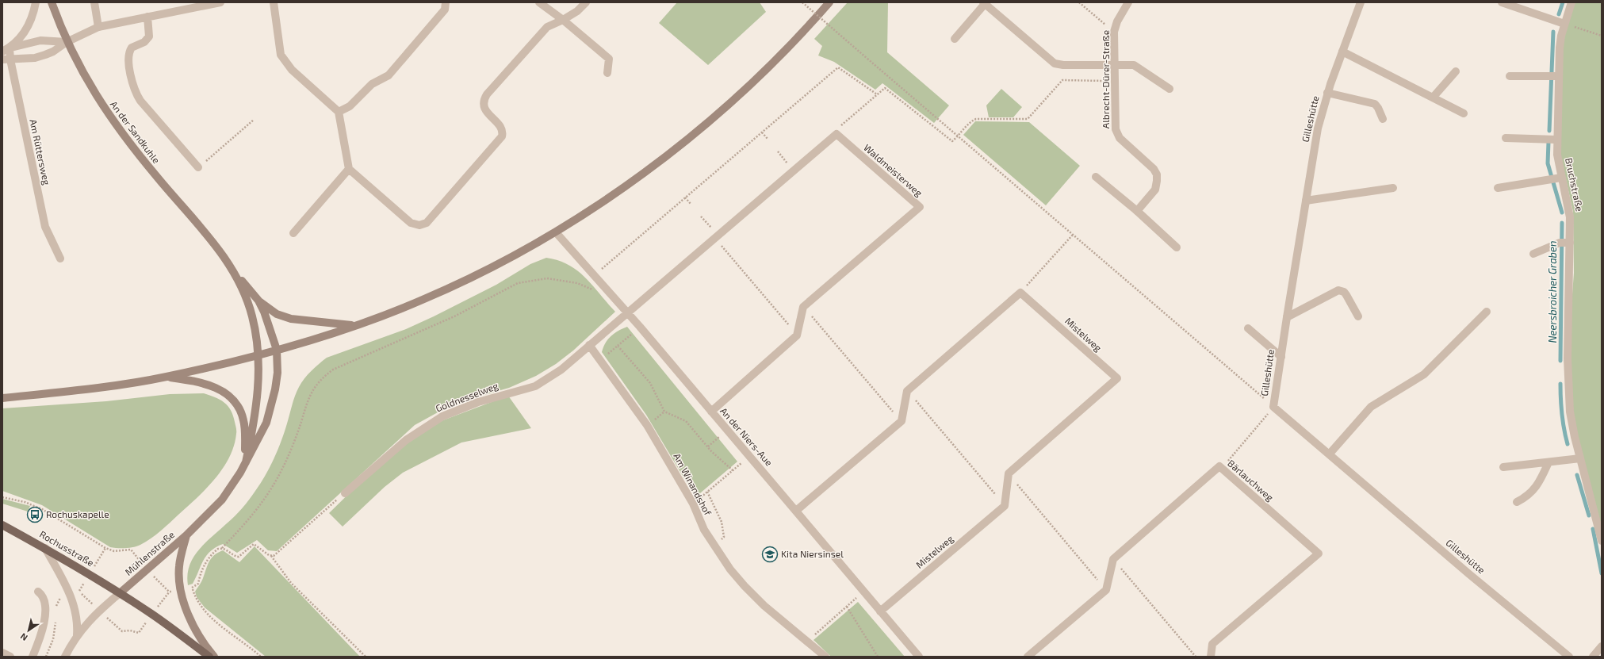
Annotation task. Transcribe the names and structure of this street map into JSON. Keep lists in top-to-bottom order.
{
  "streets": {
    "main road": ["An der Sandkuhle", "Rochusstraße", "Mühlenstraße"],
    "street": [
      "Albrecht-Dürer-Straße",
      "Gilleshütte",
      "Am Rüttersweg",
      "Waldmeisterweg",
      "Bruchstraße",
      "Mistelweg",
      "Goldnesselweg",
      "An der Niers-Aue",
      "Bärlauchweg",
      "Am Winandshof"
    ]
  },
  "crossings": [
    ["An der Sandkuhle", "Mühlenstraße"],
    ["Mistelweg", "An der Niers-Aue"],
    ["Goldnesselweg", "Am Winandshof"],
    ["Rochusstraße", "Mühlenstraße"]
  ],
  "water": ["Neersbroicher Graben"],
  "places": {
    "bus stop": ["Rochuskapelle"],
    "school or university": ["Kita Niersinsel"]
  },
  "north": "bottom left"
}
